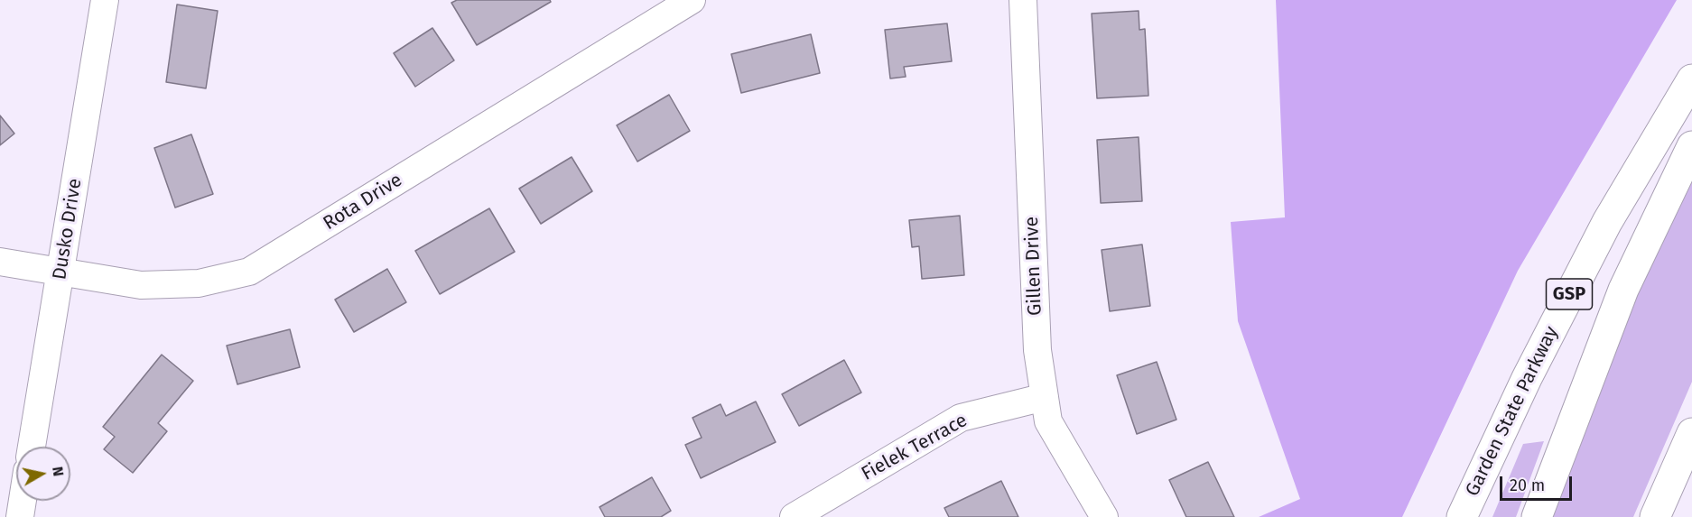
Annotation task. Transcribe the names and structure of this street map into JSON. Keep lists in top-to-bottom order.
{
  "streets": {
    "highway": ["GSP", "Garden State Parkway"],
    "street": [
      "Rota Drive",
      "Dusko Drive",
      "Gillen Drive",
      "Fielek Terrace"
    ]
  },
  "crossings": [
    ["Rota Drive", "Dusko Drive"],
    ["Gillen Drive", "Fielek Terrace"]
  ],
  "scale_bar": "20 m",
  "north": "right"
}
